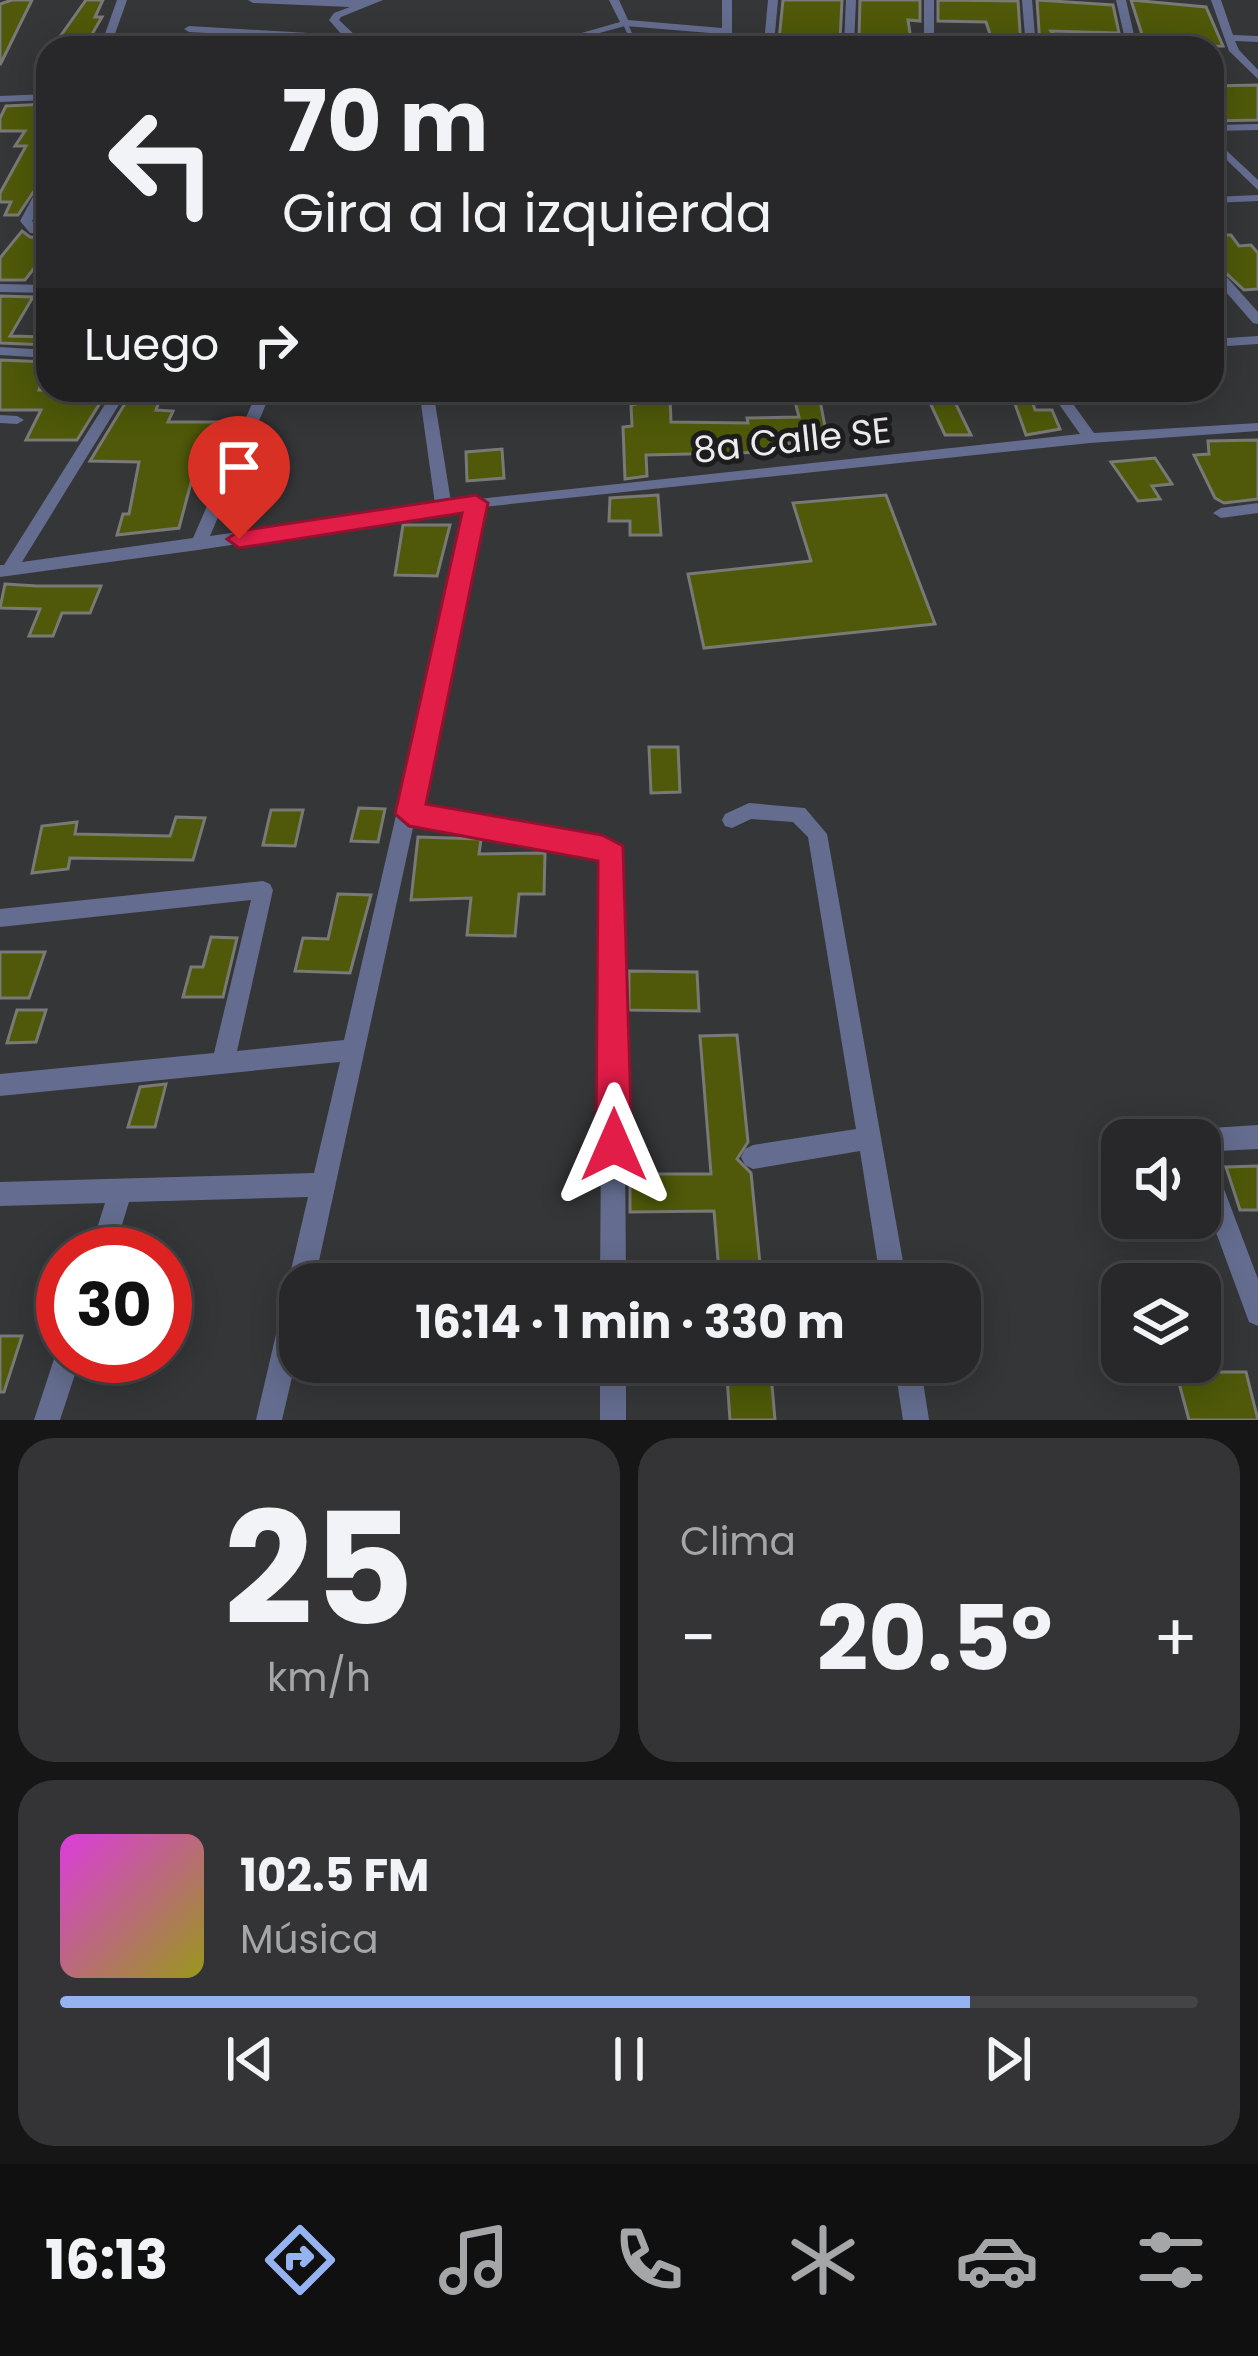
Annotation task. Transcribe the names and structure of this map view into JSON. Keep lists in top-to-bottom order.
{
  "streets": {
    "street": ["8a Calle SE"]
  },
  "page": {
    "turn": ["70 m", "Gira a la izquierda"],
    "then": "Luego",
    "limit": "30",
    "trip": "16:14 · 1 min · 330 m",
    "tile": [
      ["25", "km/h"],
      "Clima"
    ],
    "heat": ["−", "20.5°", "+"],
    "song": ["102.5 FM", "Música"],
    "tabs": "16:13"
  }
}
